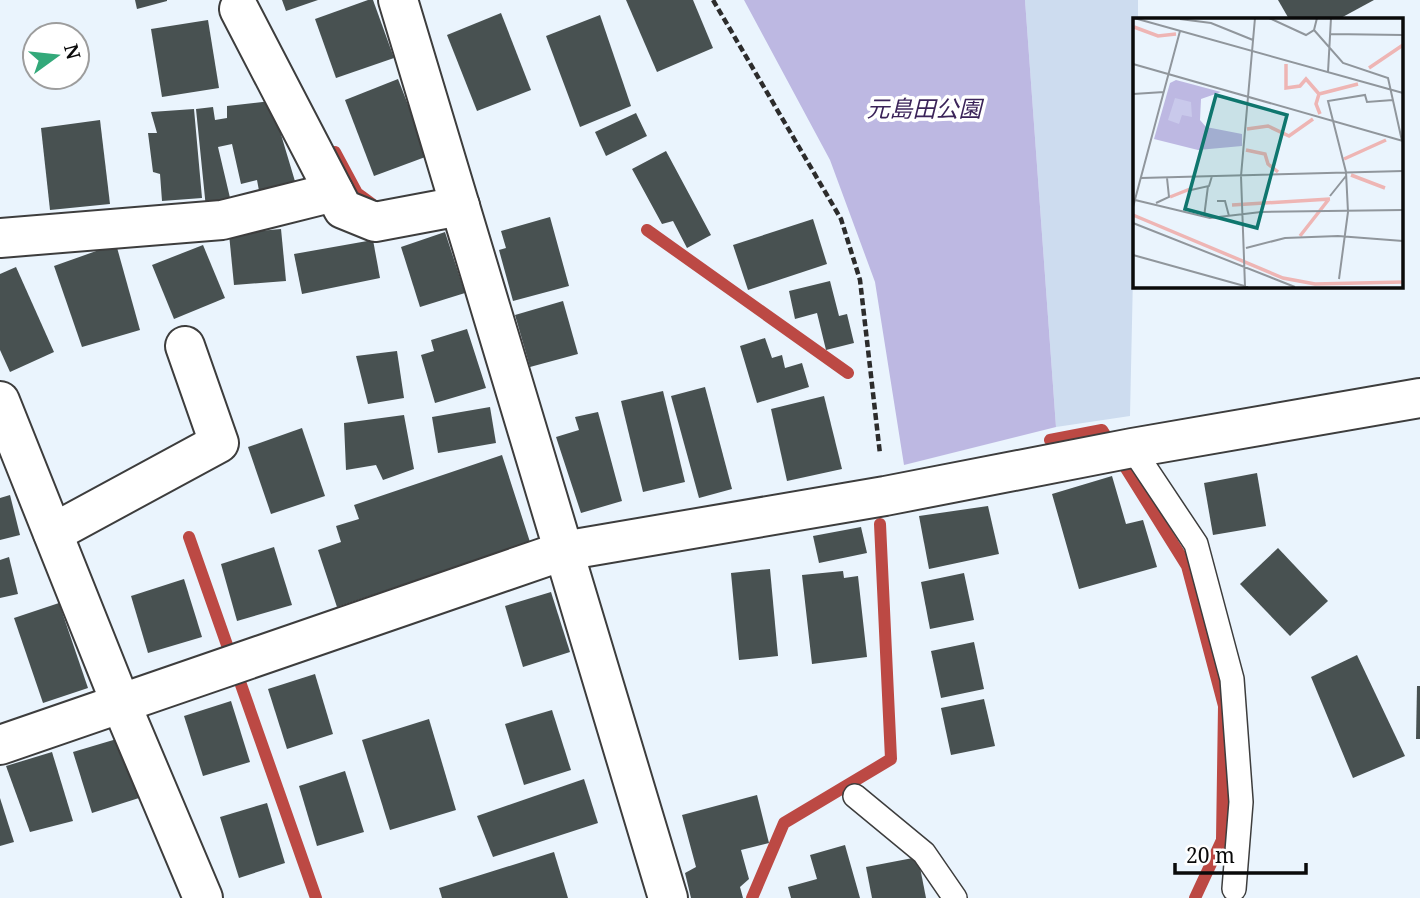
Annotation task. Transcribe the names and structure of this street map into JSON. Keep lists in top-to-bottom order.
{
  "parks": ["元島田公園"],
  "scale_bar": "20 m",
  "north": "right"
}
